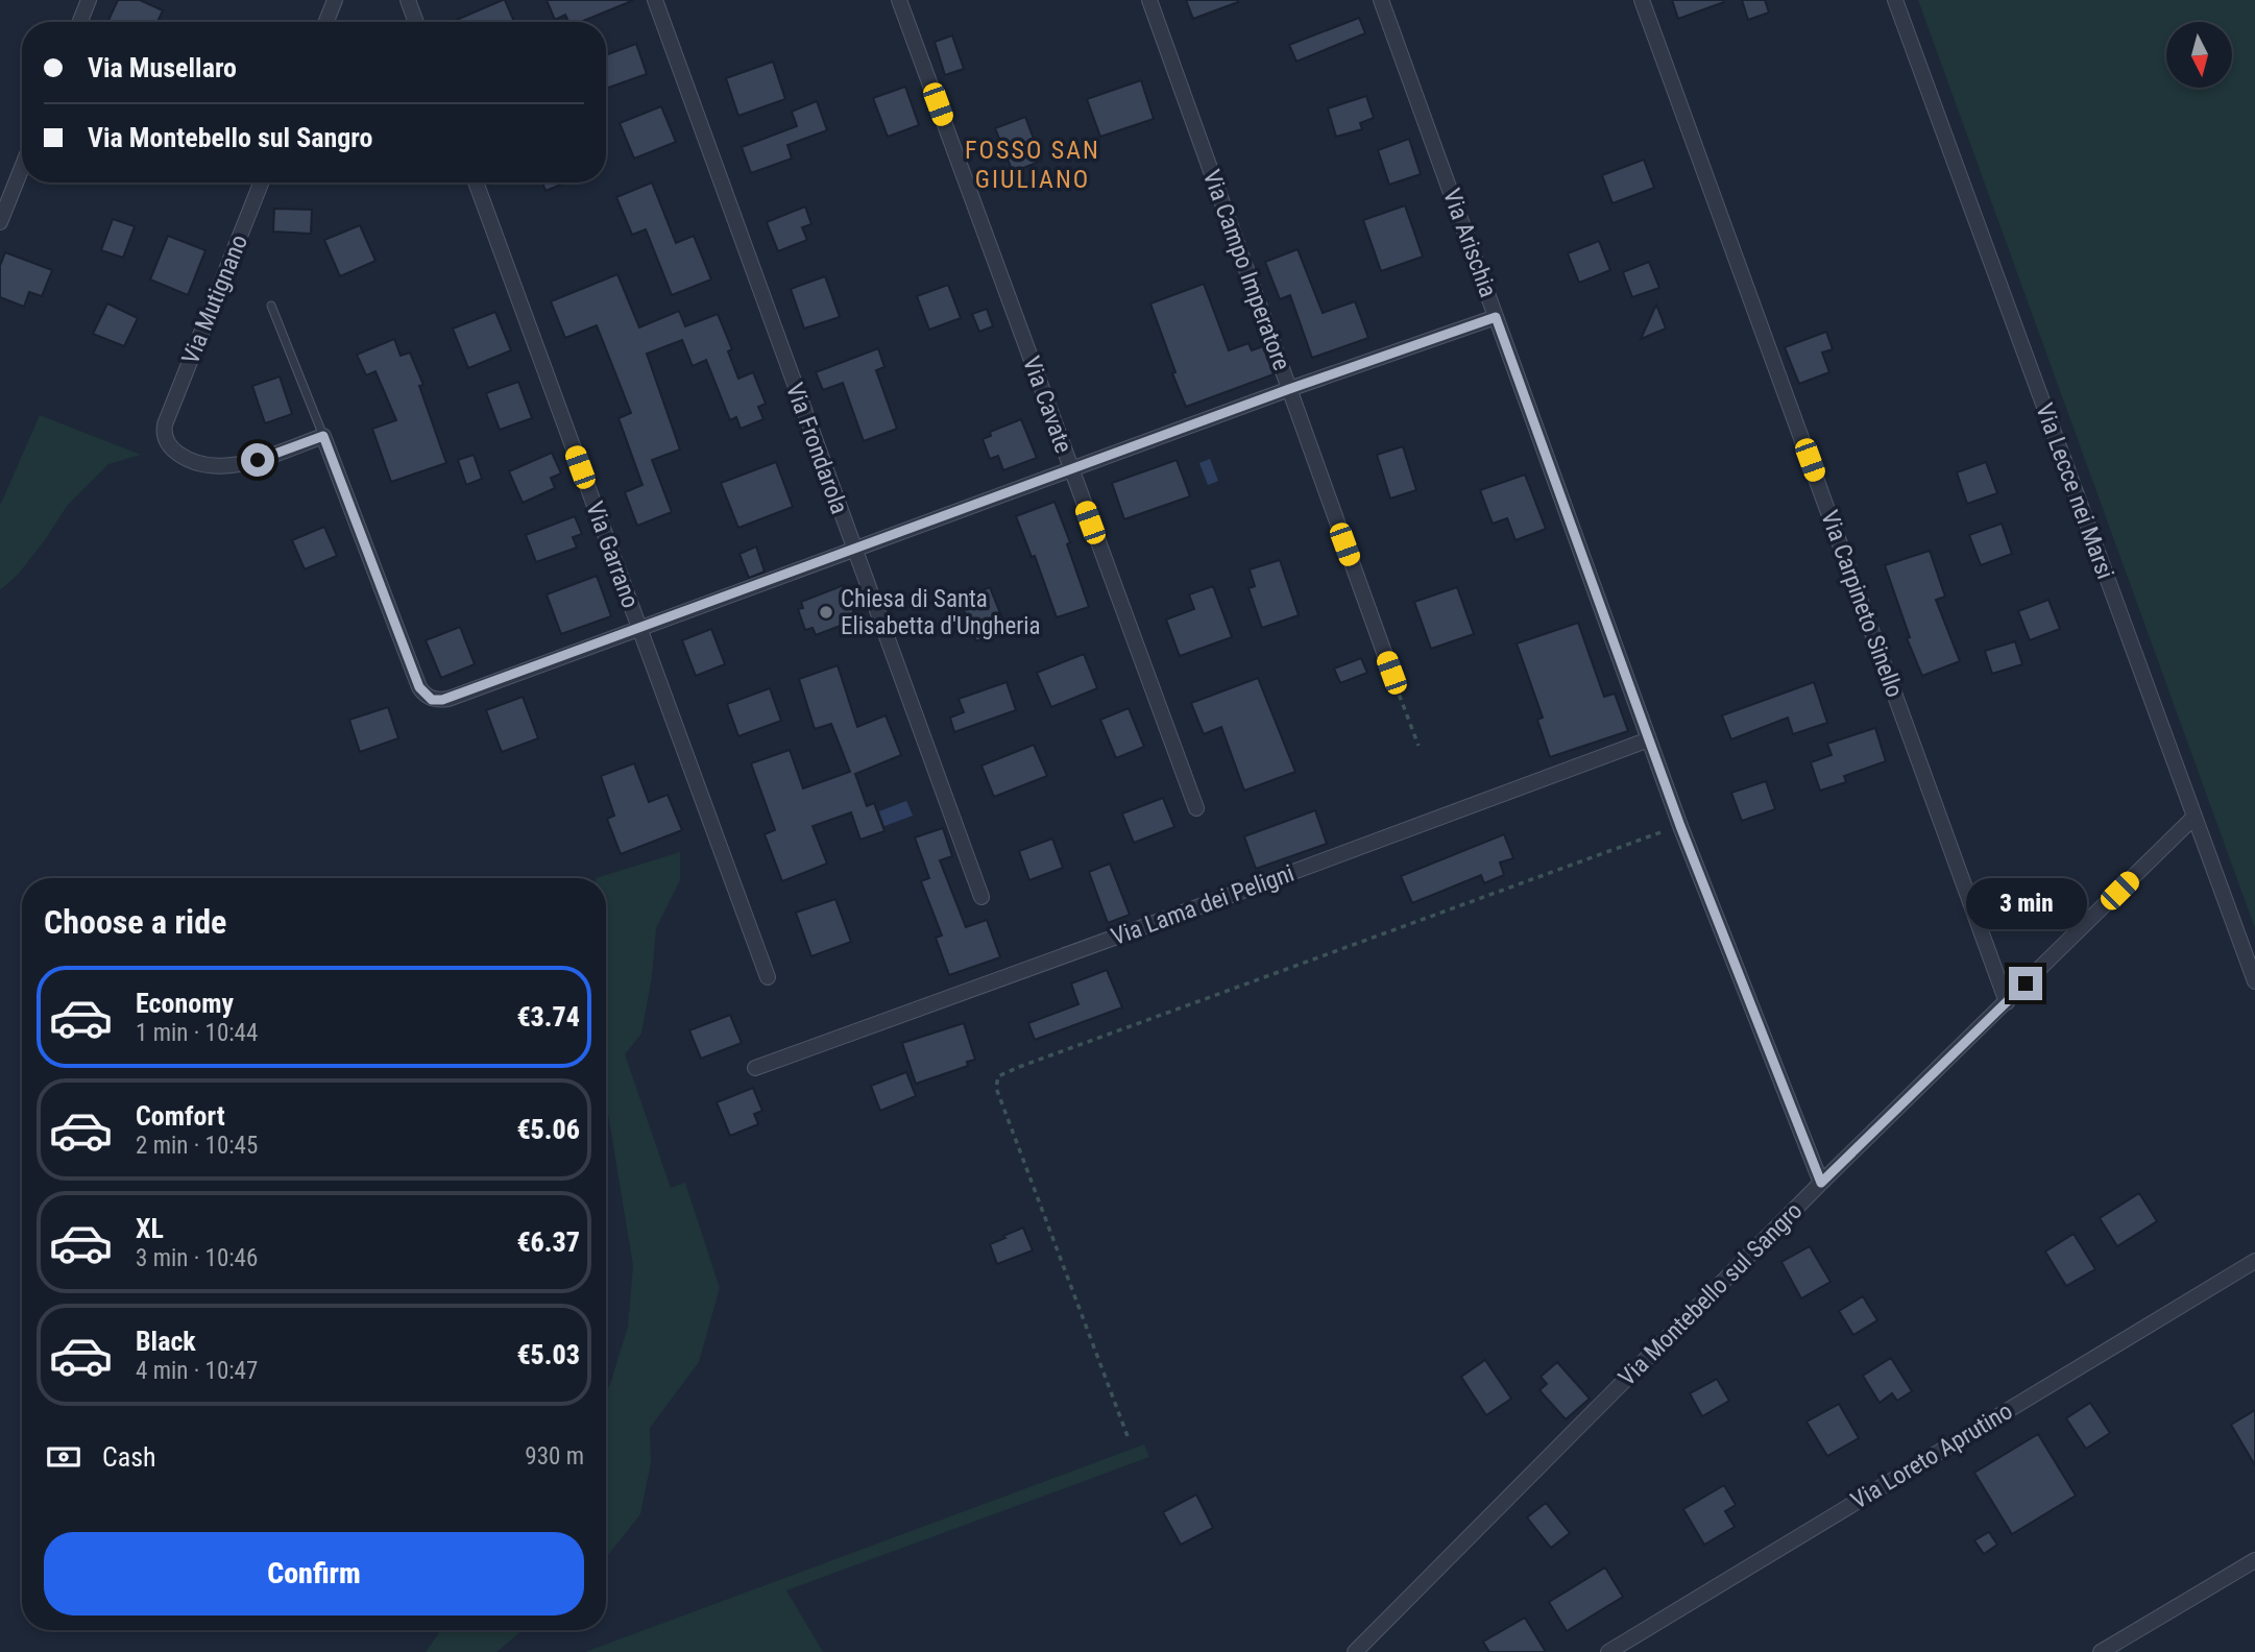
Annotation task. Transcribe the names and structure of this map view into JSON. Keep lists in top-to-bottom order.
{
  "streets": {
    "street": [
      "Via Arischia",
      "Via Campo Imperatore",
      "Via Mutignano",
      "Via Cavate",
      "Via Frondarola",
      "Via Lecce nei Marsi",
      "Via Garrano",
      "Via Carpineto Sinello",
      "Via Lama dei Peligni",
      "Via Montebello sul Sangro",
      "Via Loreto Aprutino"
    ]
  },
  "crossings": [
    ["Via Arischia", "Via Lama dei Peligni"],
    ["Via Arischia", "Via Montebello sul Sangro"],
    ["Via Lecce nei Marsi", "Via Montebello sul Sangro"],
    ["Via Carpineto Sinello", "Via Montebello sul Sangro"]
  ],
  "districts": ["FOSSO SAN GIULIANO"],
  "places": ["Chiesa di Santa Elisabetta d'Ungheria"],
  "north": "bottom",
  "page": {
    "banner": ["Via Musellaro", "Via Montebello sul Sangro"],
    "bubble": "3 min",
    "heading": "Choose a ride",
    "list": [
      {
        "name": "Economy",
        "note": "1 min · 10:44",
        "value": "€3.74"
      },
      {
        "name": "Comfort",
        "note": "2 min · 10:45",
        "value": "€5.06"
      },
      {
        "name": "XL",
        "note": "3 min · 10:46",
        "value": "€6.37"
      },
      {
        "name": "Black",
        "note": "4 min · 10:47",
        "value": "€5.03"
      }
    ],
    "pay": ["Cash", "930 m"],
    "buttons": "Confirm"
  }
}
